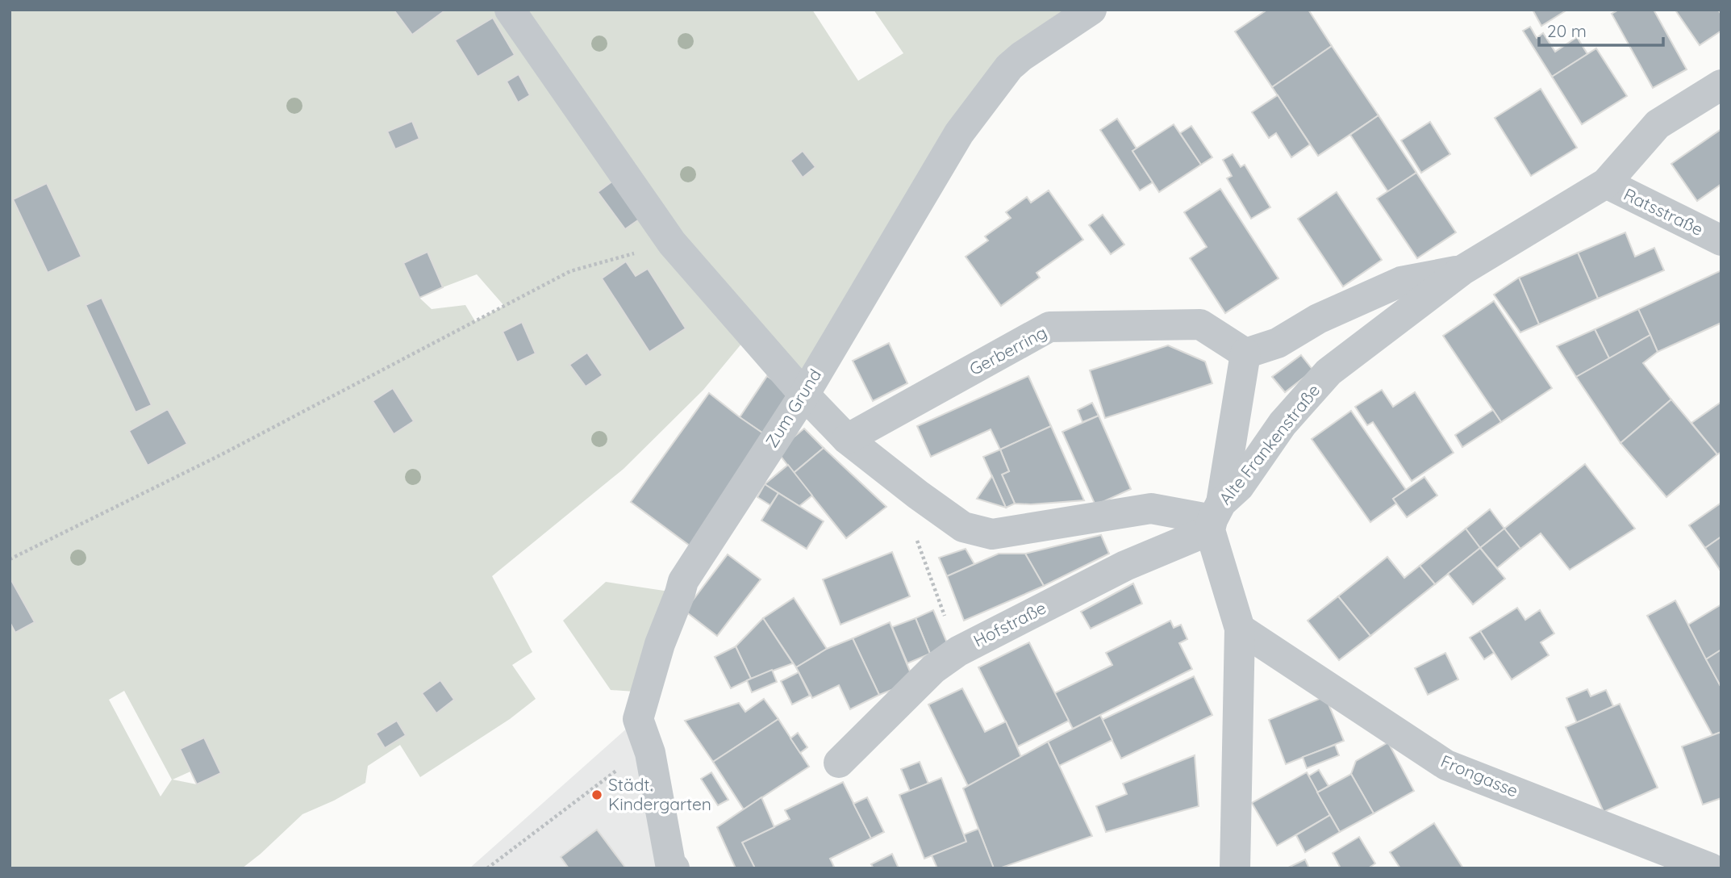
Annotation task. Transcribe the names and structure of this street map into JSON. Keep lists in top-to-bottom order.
{
  "streets": {
    "street": [
      "Ratsstraße",
      "Gerberring",
      "Zum Grund",
      "Alte Frankenstraße",
      "Hofstraße",
      "Frongasse"
    ]
  },
  "crossings": [
    ["Ratsstraße", "Alte Frankenstraße"],
    ["Alte Frankenstraße", "Hofstraße"]
  ],
  "places": ["Städt. Kindergarten"],
  "scale_bar": "20 m"
}
